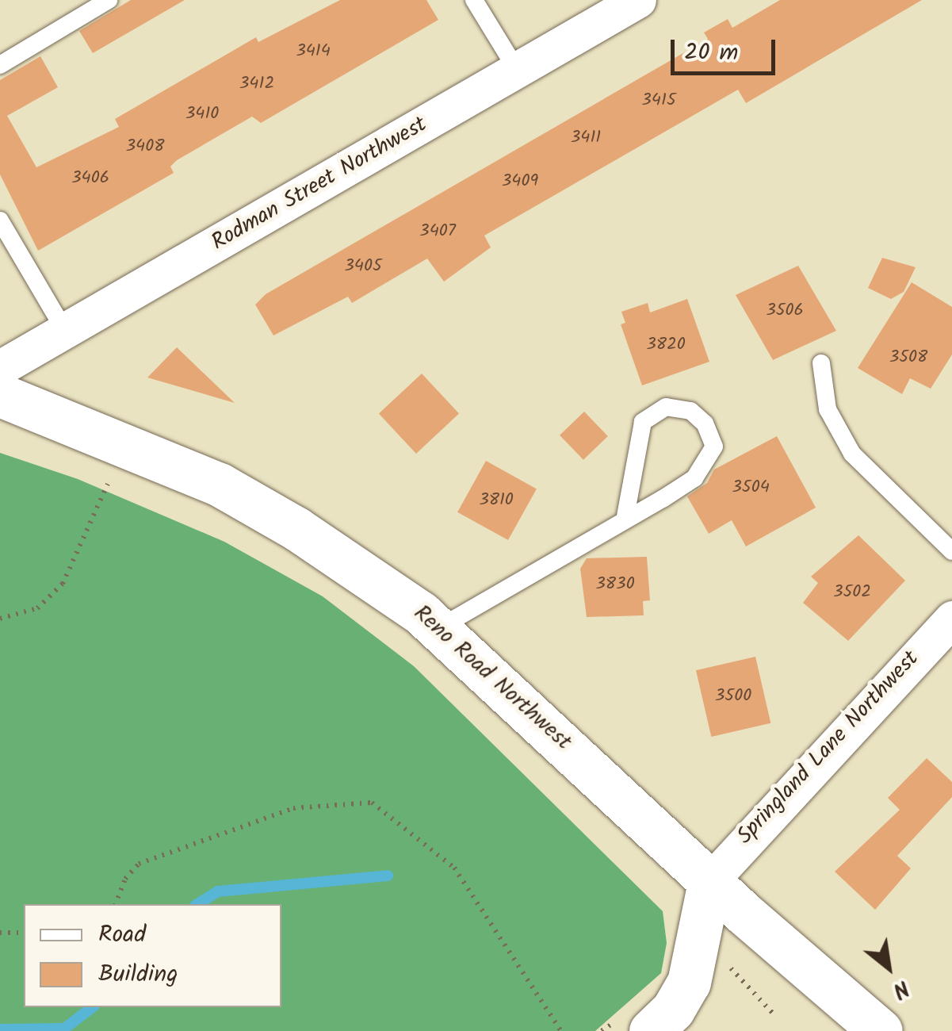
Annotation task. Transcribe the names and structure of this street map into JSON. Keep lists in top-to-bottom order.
{
  "streets": {
    "main road": ["Reno Road Northwest"],
    "street": ["Rodman Street Northwest", "Springland Lane Northwest"]
  },
  "crossings": [
    ["Reno Road Northwest", "Springland Lane Northwest"]
  ],
  "house_numbers": [
    "3414",
    "3412",
    "3415",
    "3410",
    "3411",
    "3408",
    "3406",
    "3409",
    "3407",
    "3405",
    "3506",
    "3820",
    "3508",
    "3504",
    "3810",
    "3830",
    "3502",
    "3500"
  ],
  "legend": ["Road", "Building"],
  "scale_bar": "20 m",
  "north": "bottom right"
}
